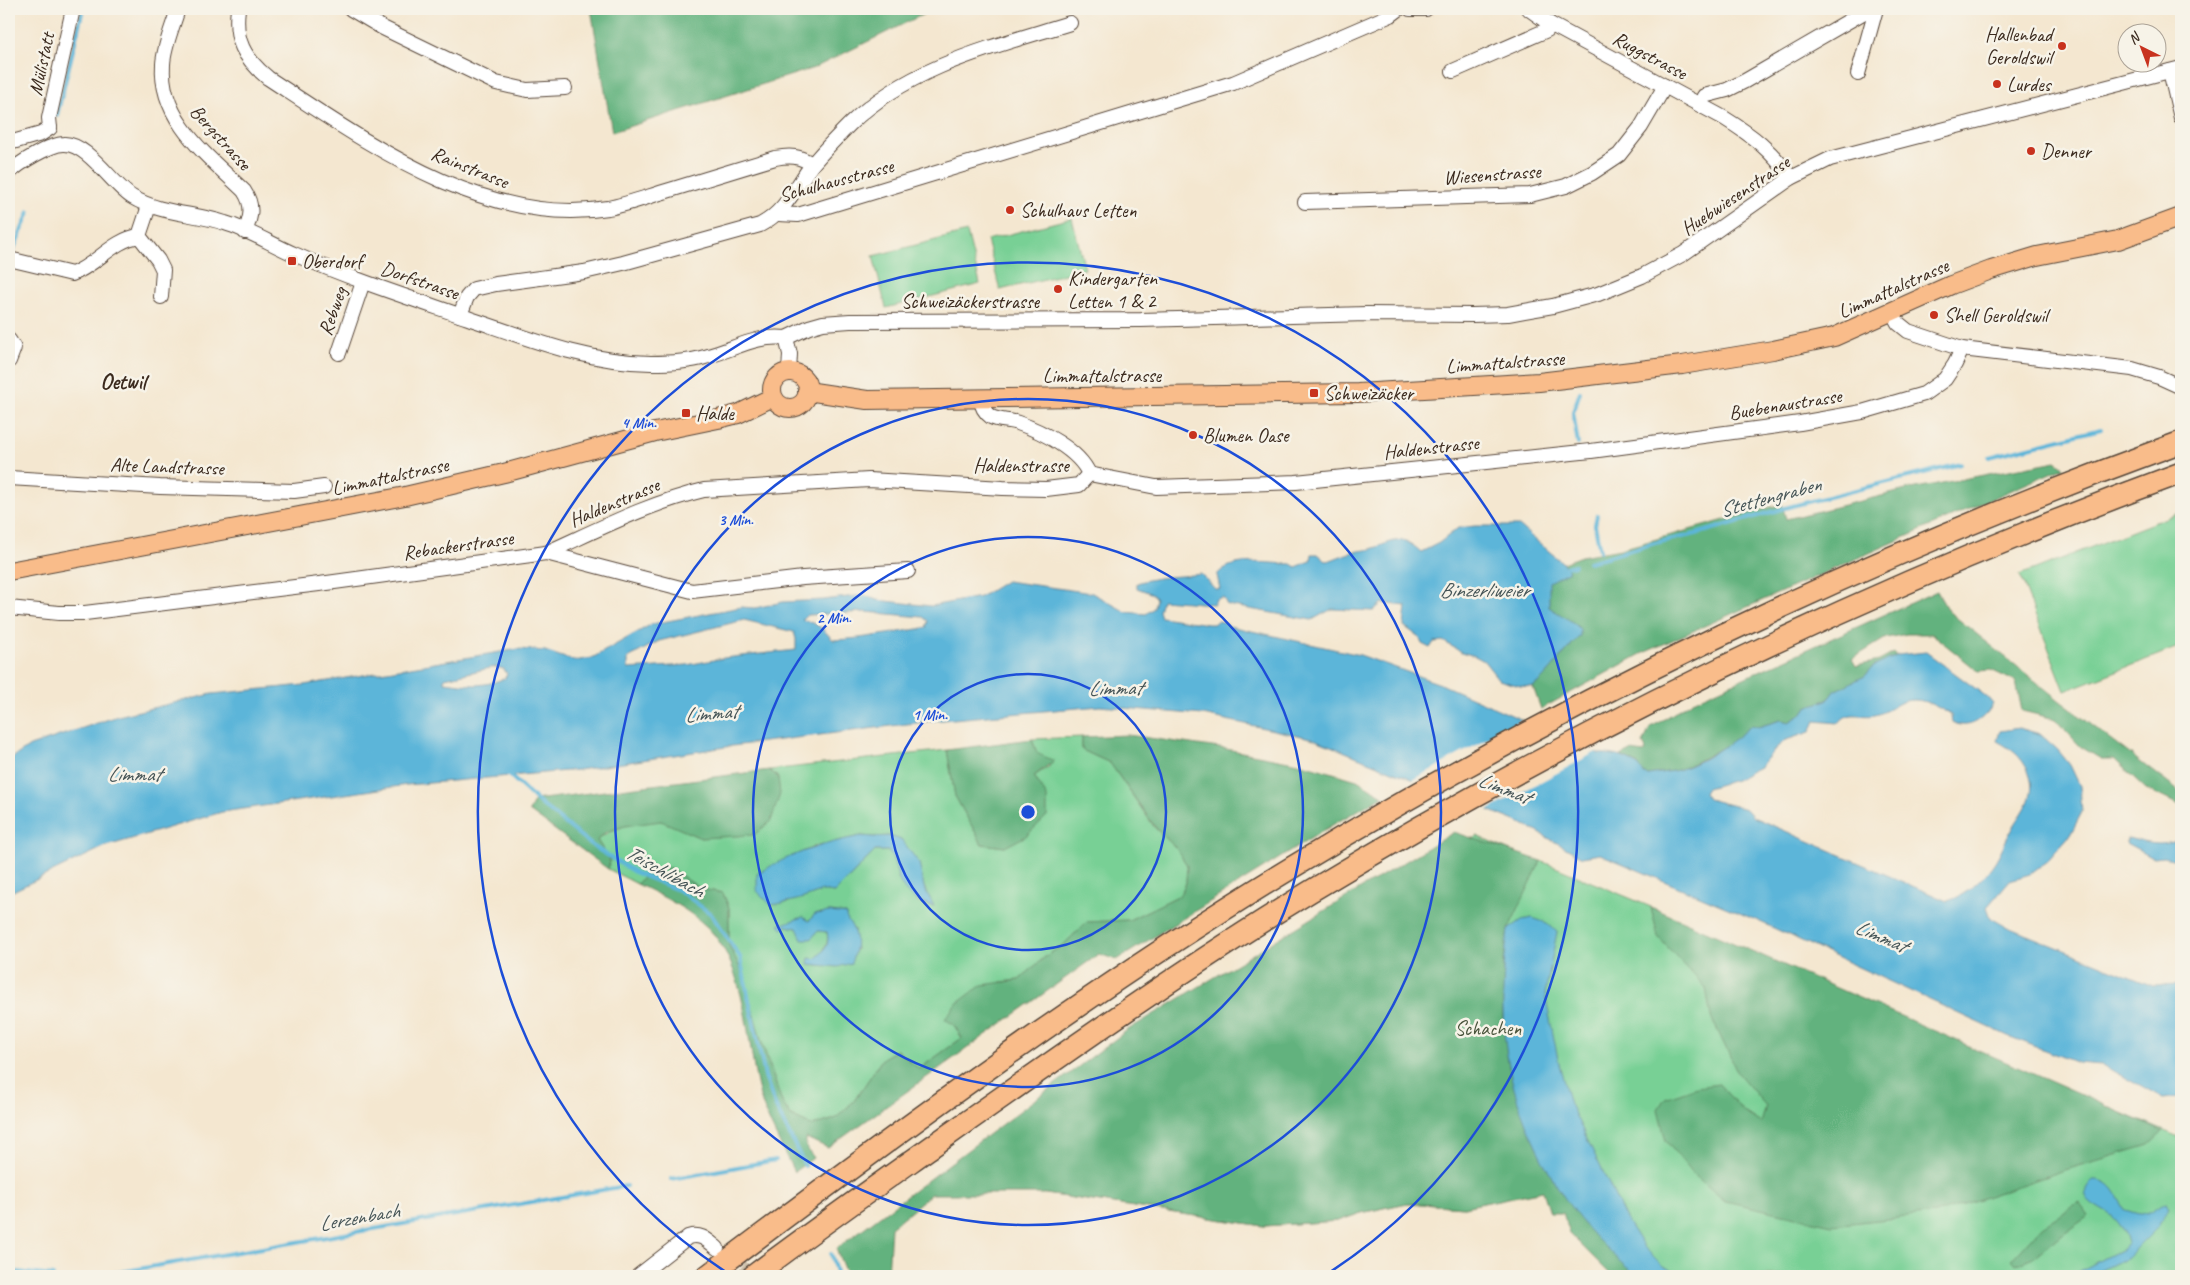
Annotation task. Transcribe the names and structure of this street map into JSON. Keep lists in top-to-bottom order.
{
  "streets": {
    "main road": ["Limmattalstrasse"],
    "street": [
      "Ruggstrasse",
      "Mülistatt",
      "Bergstrasse",
      "Rainstrasse",
      "Wiesenstrasse",
      "Schulhausstrasse",
      "Huebwiesenstrasse",
      "Dorfstrasse",
      "Schweizäckerstrasse",
      "Rebweg",
      "Buebenaustrasse",
      "Haldenstrasse",
      "Alte Landstrasse",
      "Rebackerstrasse"
    ]
  },
  "crossings": [
    ["Ruggstrasse", "Wiesenstrasse"],
    ["Ruggstrasse", "Huebwiesenstrasse"],
    ["Bergstrasse", "Dorfstrasse"],
    ["Schulhausstrasse", "Dorfstrasse"],
    ["Huebwiesenstrasse", "Schweizäckerstrasse"],
    ["Dorfstrasse", "Schweizäckerstrasse"],
    ["Dorfstrasse", "Rebweg"],
    ["Buebenaustrasse", "Haldenstrasse"],
    ["Haldenstrasse", "Rebackerstrasse"]
  ],
  "districts": ["Oetwil"],
  "water": [
    "Stettengraben",
    "Binzerliweier",
    "Limmat",
    "Teischlibach",
    "Lerzenbach"
  ],
  "parks": ["Schachen"],
  "places": {
    "other": [
      "Hallenbad Geroldswil",
      "Lurdes",
      "Denner",
      "Schulhaus Letten",
      "Kindergarten Letten 1 & 2",
      "Shell Geroldswil",
      "Blumen Oase"
    ],
    "transit": ["Oberdorf", "Schweizäcker", "Halde"]
  },
  "north": "top left",
  "rings": [
    "4 Min.",
    "3 Min.",
    "2 Min.",
    "1 Min."
  ]
}
